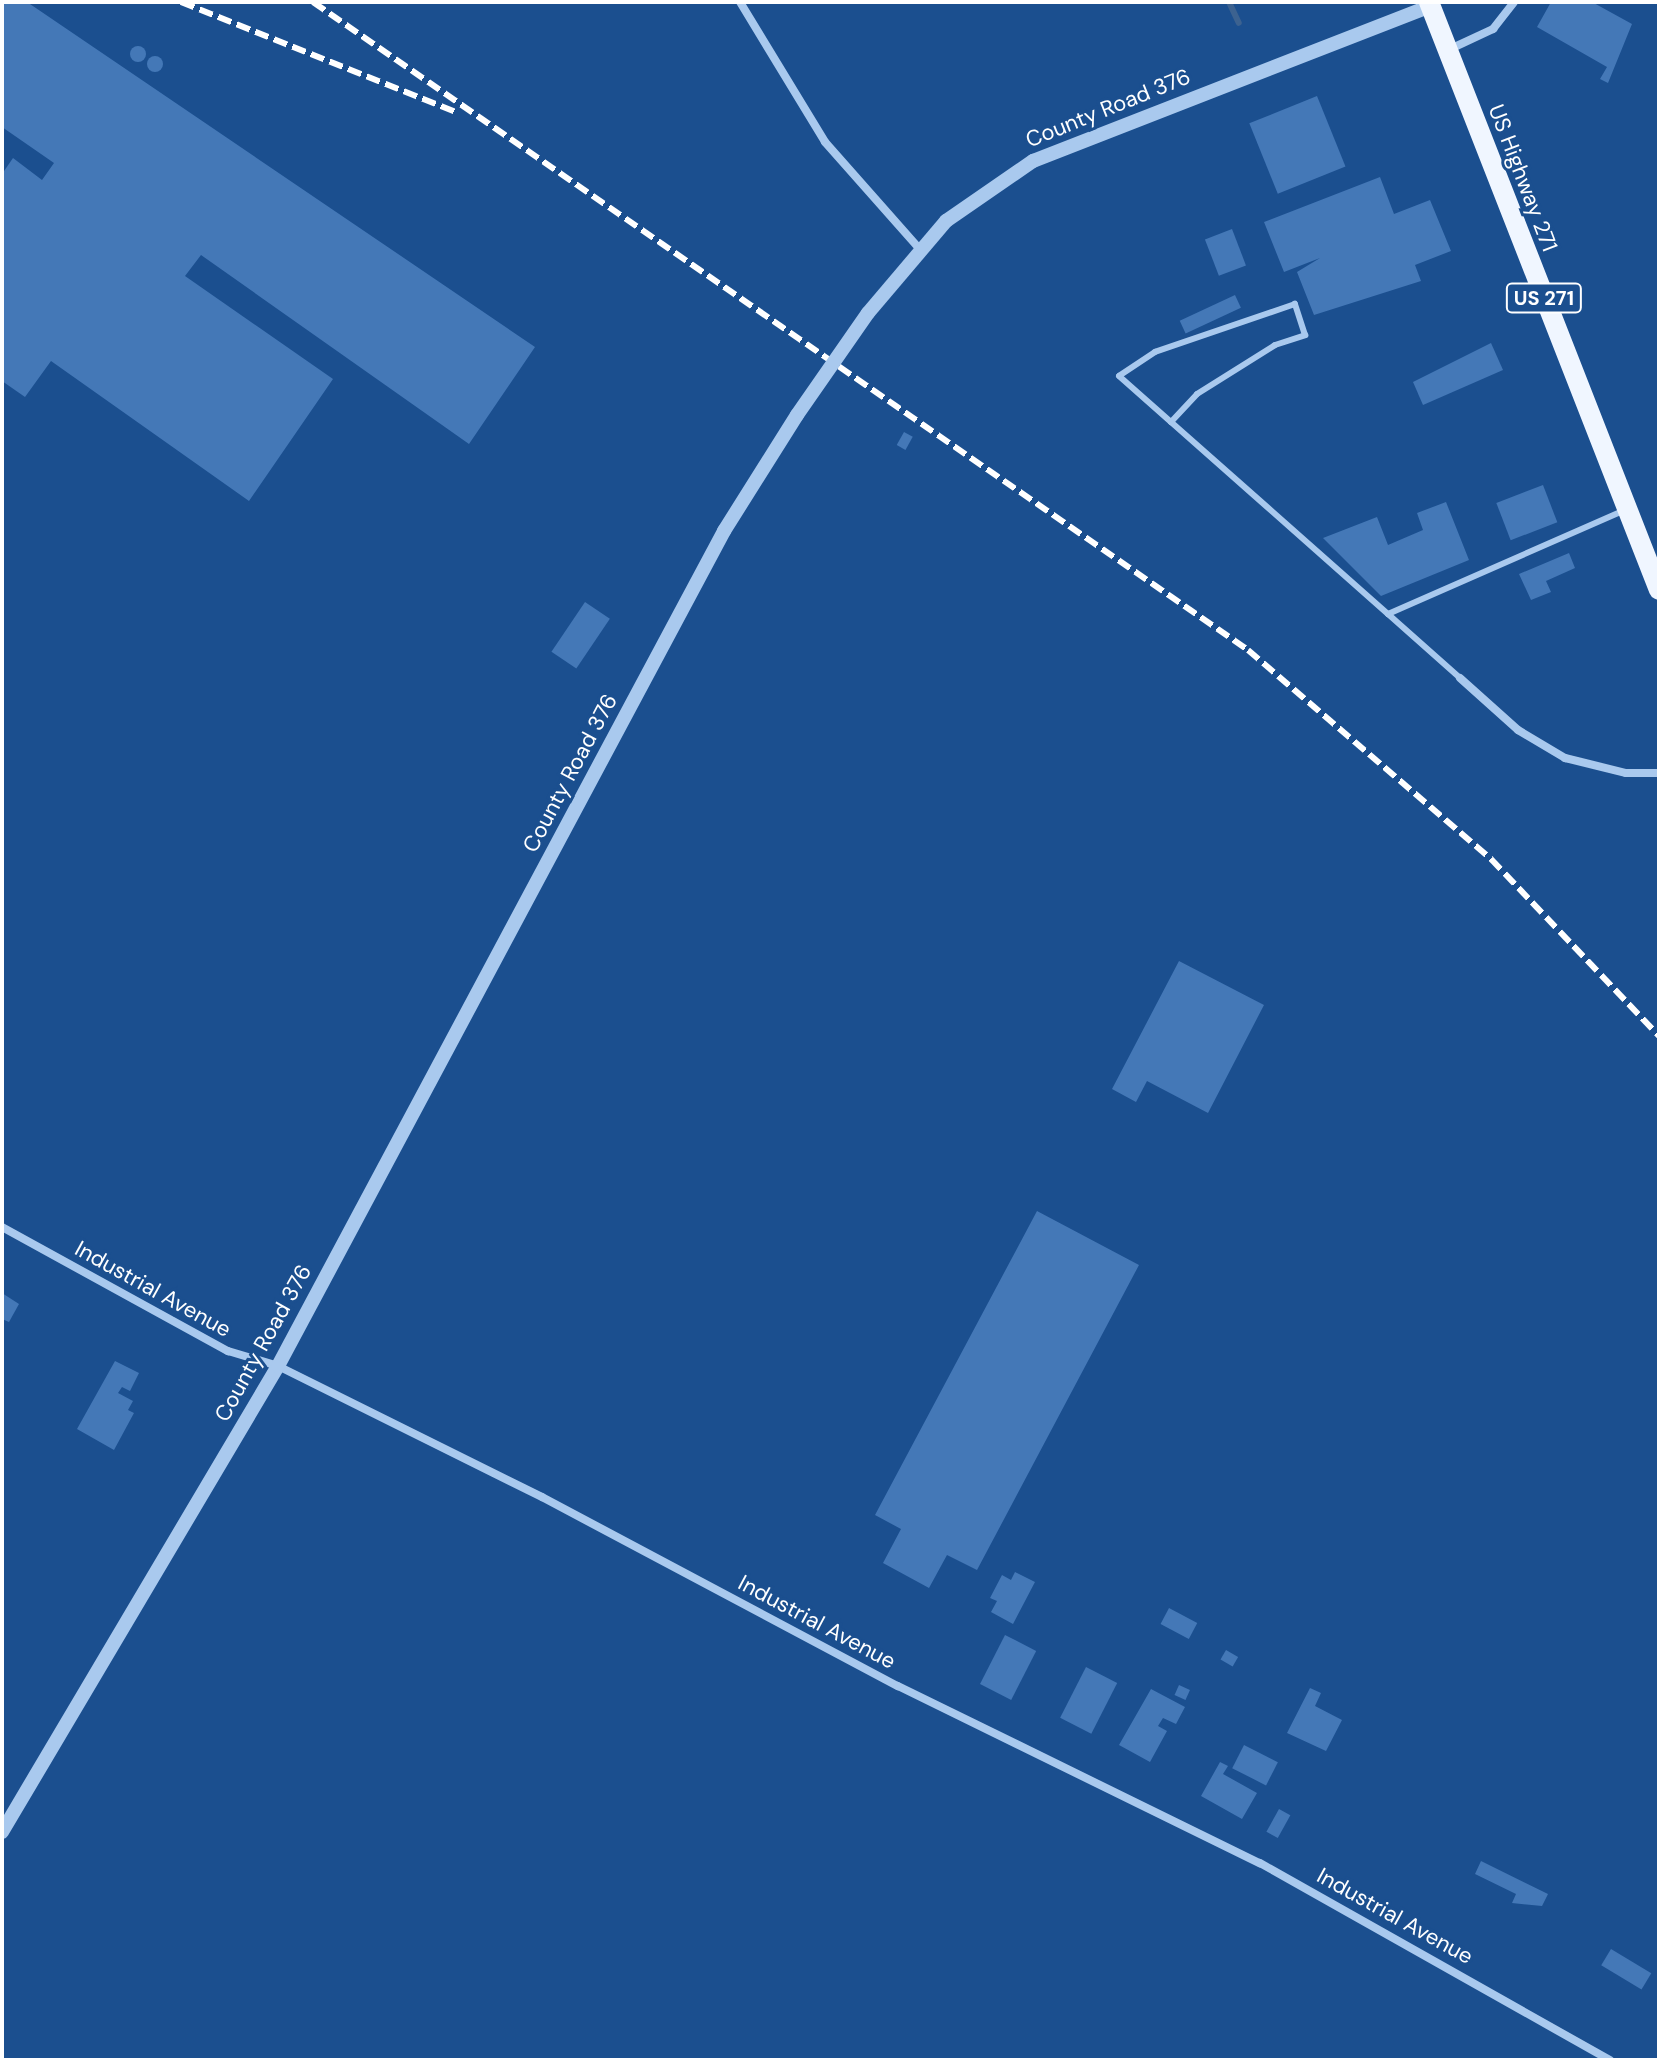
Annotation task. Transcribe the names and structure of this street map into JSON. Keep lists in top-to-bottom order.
{
  "streets": {
    "main road": ["US Highway 271", "US 271"],
    "street": ["County Road 376", "Industrial Avenue"]
  },
  "crossings": [
    ["County Road 376", "US Highway 271"],
    ["County Road 376", "Industrial Avenue"]
  ]
}
